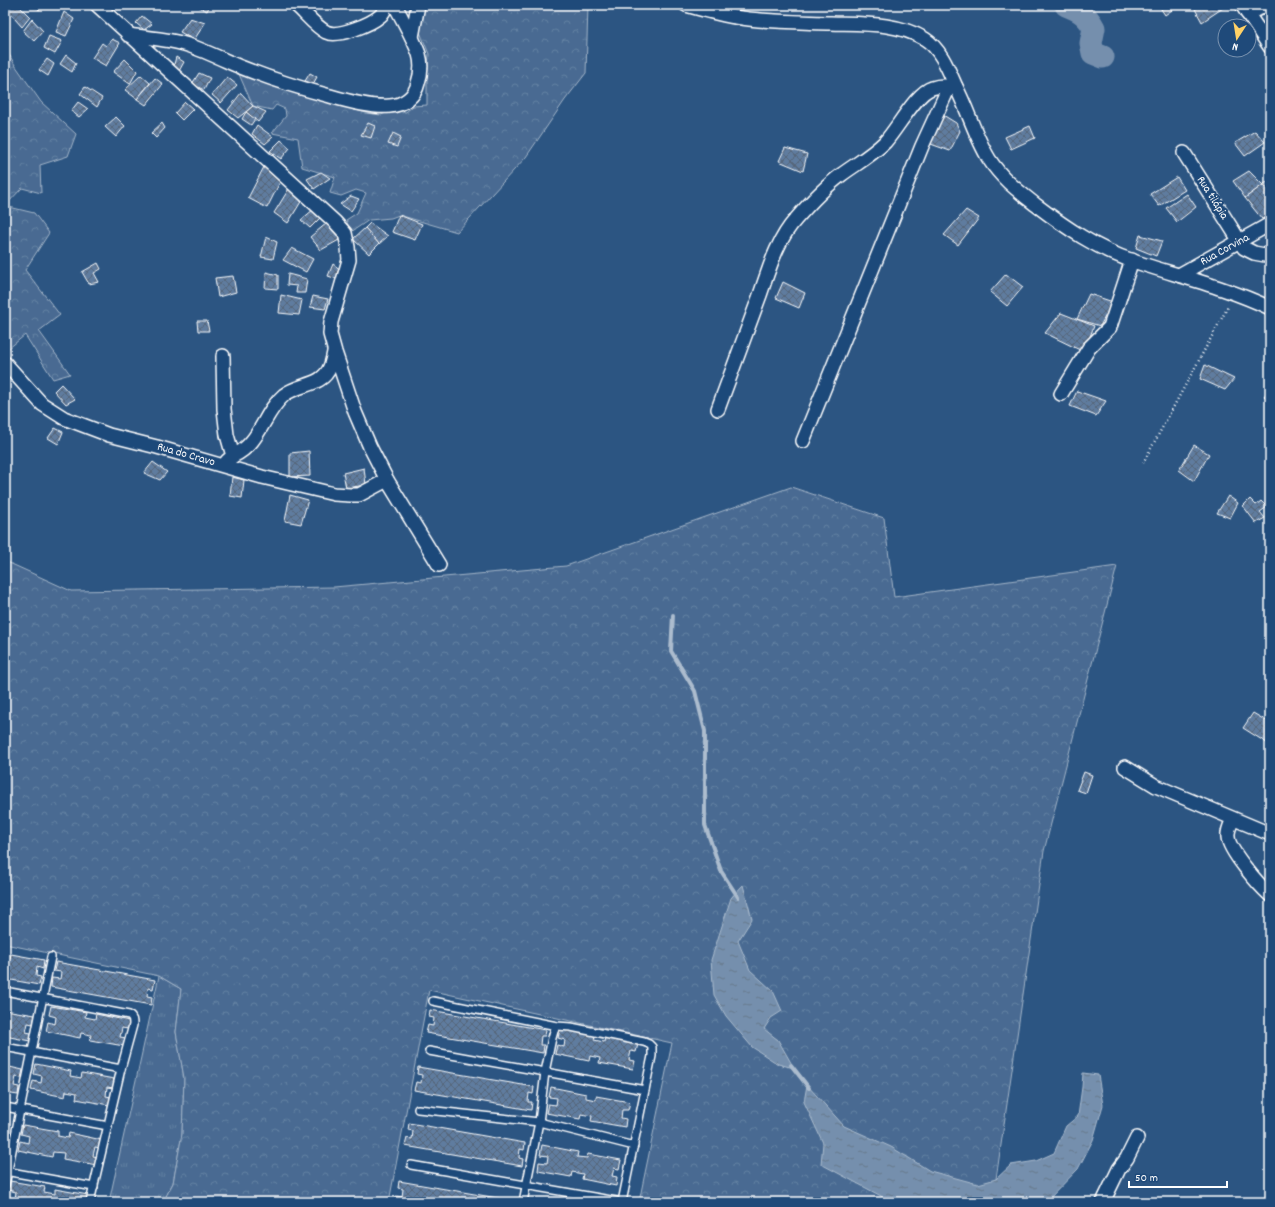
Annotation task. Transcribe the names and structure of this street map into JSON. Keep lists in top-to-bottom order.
{
  "streets": {
    "street": ["Rua tilápia", "Rua Corvina", "Rua do Cravo"]
  },
  "crossings": [
    ["Rua tilápia", "Rua Corvina"]
  ],
  "scale_bar": "50 m",
  "north": "bottom"
}
